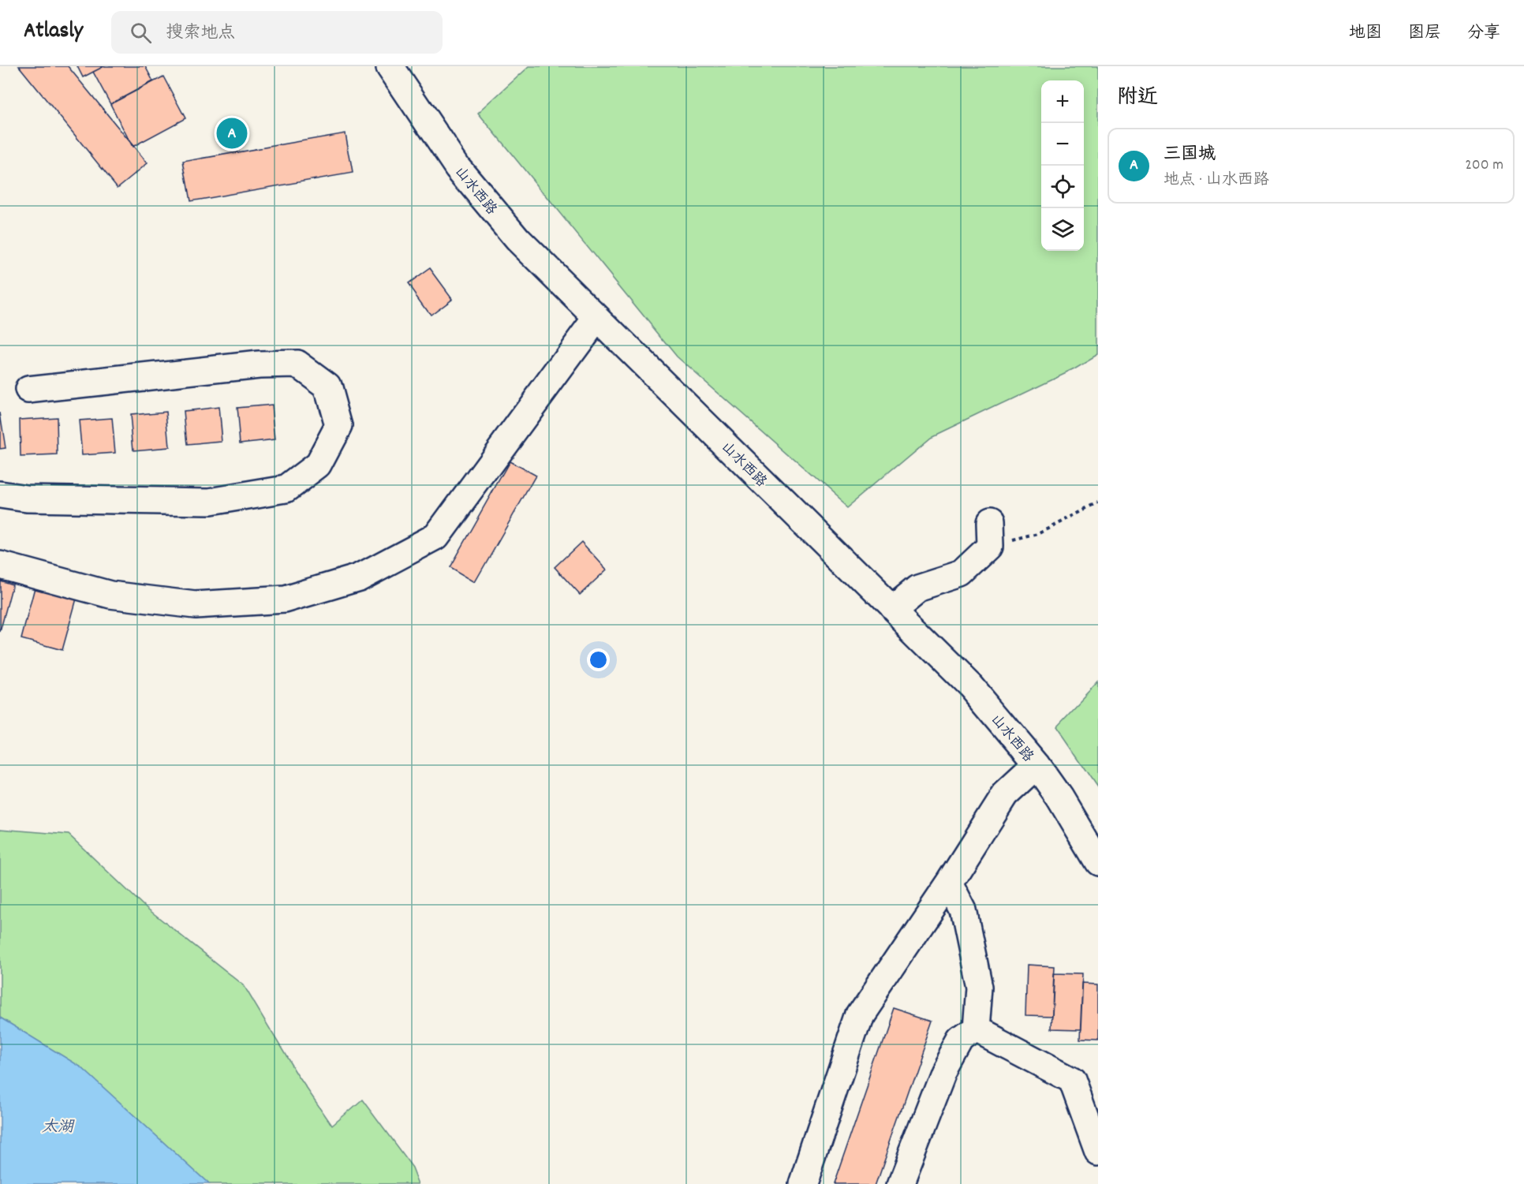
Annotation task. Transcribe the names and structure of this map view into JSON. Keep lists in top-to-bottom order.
{
  "streets": {
    "street": ["山水西路"]
  },
  "water": ["太湖"],
  "page": {
    "header": "Atlasly",
    "search": "搜索地点",
    "nav": ["地图", "图层", "分享"],
    "heading": "附近",
    "map_buttons": ["+", "−"],
    "pins": "A",
    "list": [
      {
        "mark": "A",
        "name": "三国城",
        "note": "地点 · 山水西路",
        "value": "200 m"
      }
    ]
  }
}
